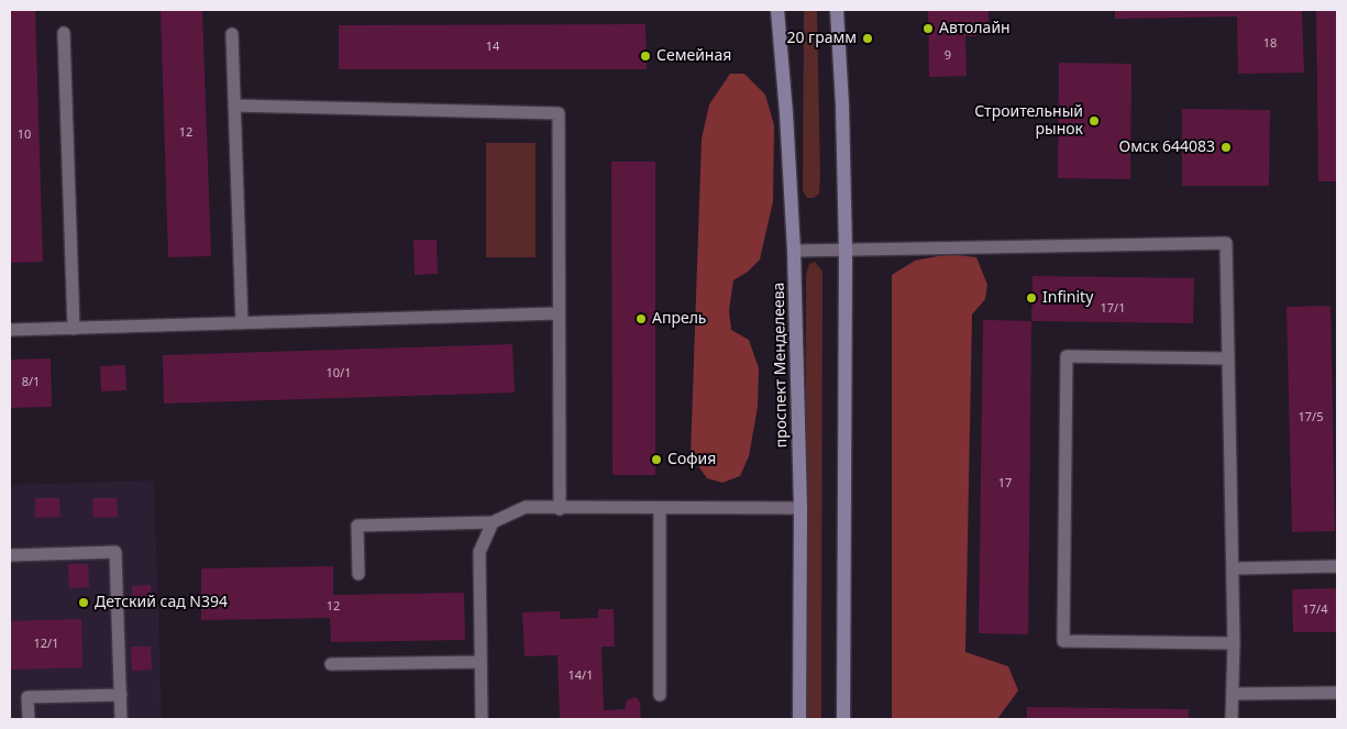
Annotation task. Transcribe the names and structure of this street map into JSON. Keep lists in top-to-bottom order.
{
  "streets": {
    "main road": ["проспект Менделеева"]
  },
  "places": [
    "Автолайн",
    "20 грамм",
    "Семейная",
    "Строительный рынок",
    "Омск 644083",
    "Infinity",
    "Апрель",
    "София",
    "Детский сад N394"
  ],
  "house_numbers": [
    "18",
    "14",
    "9",
    "12",
    "10",
    "17/1",
    "10/1",
    "8/1",
    "17/5",
    "17",
    "12",
    "17/4",
    "12/1",
    "14/1"
  ]
}
